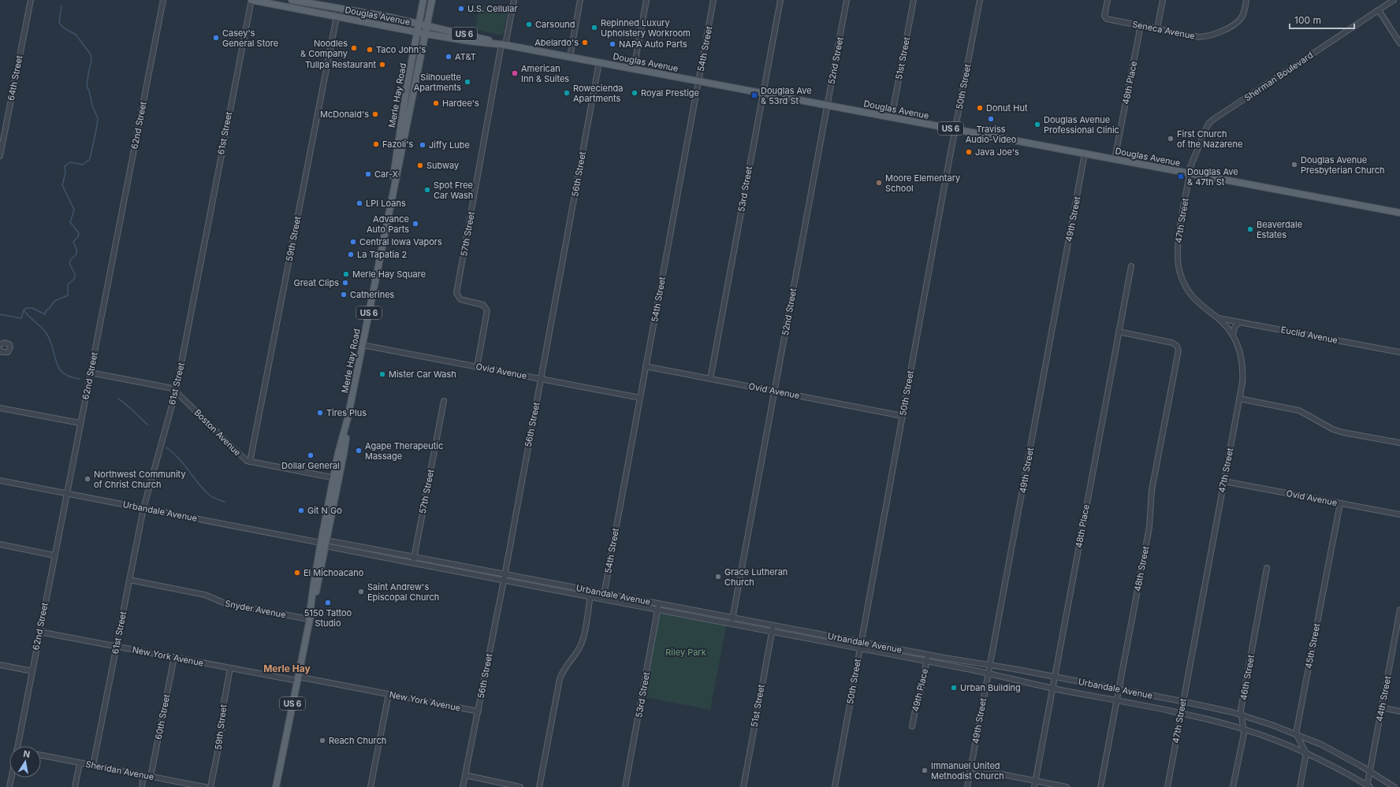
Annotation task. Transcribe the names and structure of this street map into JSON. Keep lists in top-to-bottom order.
{
  "streets": {
    "main road": ["Douglas Avenue", "US 6", "Merle Hay Road"],
    "street": [
      "Seneca Avenue",
      "54th Street",
      "51st Street",
      "52nd Street",
      "Sherman Boulevard",
      "64th Street",
      "48th Place",
      "50th Street",
      "62nd Street",
      "61st Street",
      "56th Street",
      "53rd Street",
      "49th Street",
      "47th Street",
      "57th Street",
      "59th Street",
      "Euclid Avenue",
      "Ovid Avenue",
      "Boston Avenue",
      "Urbandale Avenue",
      "48th Street",
      "Snyder Avenue",
      "45th Street",
      "New York Avenue",
      "46th Street",
      "49th Place",
      "44th Street",
      "60th Street",
      "Sheridan Avenue"
    ]
  },
  "crossings": [
    ["Douglas Avenue", "54th Street"],
    ["Douglas Avenue", "51st Street"],
    ["Douglas Avenue", "52nd Street"],
    ["Douglas Avenue", "Sherman Boulevard"],
    ["Douglas Avenue", "48th Place"],
    ["Douglas Avenue", "50th Street"],
    ["Douglas Avenue", "Merle Hay Road"],
    ["Douglas Avenue", "61st Street"],
    ["Douglas Avenue", "56th Street"],
    ["Douglas Avenue", "53rd Street"],
    ["Douglas Avenue", "49th Street"],
    ["Douglas Avenue", "47th Street"],
    ["Douglas Avenue", "57th Street"],
    ["Douglas Avenue", "59th Street"],
    ["Seneca Avenue", "48th Place"],
    ["54th Street", "Ovid Avenue"],
    ["54th Street", "Urbandale Avenue"],
    ["51st Street", "Urbandale Avenue"],
    ["52nd Street", "Ovid Avenue"],
    ["52nd Street", "Urbandale Avenue"],
    ["Sherman Boulevard", "47th Street"],
    ["48th Place", "Urbandale Avenue"],
    ["48th Place", "48th Street"],
    ["50th Street", "Ovid Avenue"],
    ["50th Street", "Urbandale Avenue"],
    ["Merle Hay Road", "Ovid Avenue"],
    ["Merle Hay Road", "Boston Avenue"],
    ["Merle Hay Road", "Urbandale Avenue"],
    ["Merle Hay Road", "Snyder Avenue"],
    ["Merle Hay Road", "New York Avenue"],
    ["62nd Street", "Urbandale Avenue"],
    ["62nd Street", "New York Avenue"],
    ["61st Street", "Boston Avenue"],
    ["61st Street", "Urbandale Avenue"],
    ["61st Street", "Snyder Avenue"],
    ["61st Street", "New York Avenue"],
    ["61st Street", "Sheridan Avenue"],
    ["56th Street", "Ovid Avenue"],
    ["56th Street", "Urbandale Avenue"],
    ["56th Street", "New York Avenue"],
    ["53rd Street", "Ovid Avenue"],
    ["53rd Street", "Urbandale Avenue"],
    ["49th Street", "Urbandale Avenue"],
    ["47th Street", "Euclid Avenue"],
    ["47th Street", "Ovid Avenue"],
    ["47th Street", "Urbandale Avenue"],
    ["57th Street", "Ovid Avenue"],
    ["57th Street", "Urbandale Avenue"],
    ["59th Street", "Boston Avenue"],
    ["59th Street", "New York Avenue"],
    ["Ovid Avenue", "45th Street"],
    ["Urbandale Avenue", "48th Street"],
    ["Urbandale Avenue", "45th Street"],
    ["Urbandale Avenue", "46th Street"],
    ["Urbandale Avenue", "49th Place"],
    ["Urbandale Avenue", "44th Street"],
    ["New York Avenue", "60th Street"],
    ["60th Street", "Sheridan Avenue"]
  ],
  "districts": ["Merle Hay"],
  "parks": ["Riley Park"],
  "places": {
    "other": [
      "U.S. Cellular",
      "Carsound",
      "Repinned Luxury Upholstery Workroom",
      "Casey's General Store",
      "Abelardo's",
      "NAPA Auto Parts",
      "Noodles & Company",
      "Taco John's",
      "AT&T",
      "Tullpa Restaurant",
      "American Inn & Suites",
      "Silhouette Apartments",
      "Rowecienda Apartments",
      "Royal Prestige",
      "Hardee's",
      "Donut Hut",
      "McDonald's",
      "Traviss Audio-Video",
      "Douglas Avenue Professional Clinic",
      "First Church of the Nazarene",
      "Fazoli's",
      "Jiffy Lube",
      "Java Joe's",
      "Douglas Avenue Presbyterian Church",
      "Subway",
      "Car-X",
      "Moore Elementary School",
      "Spot Free Car Wash",
      "LPI Loans",
      "Advance Auto Parts",
      "Beaverdale Estates",
      "Central Iowa Vapors",
      "La Tapatia 2",
      "Merle Hay Square",
      "Great Clips",
      "Catherines",
      "Mister Car Wash",
      "Tires Plus",
      "Agape Therapeutic Massage",
      "Dollar General",
      "Northwest Community of Christ Church",
      "Git N Go",
      "El Michoacano",
      "Grace Lutheran Church",
      "Saint Andrew's Episcopal Church",
      "5150 Tattoo Studio",
      "Urban Building",
      "Reach Church",
      "Immanuel United Methodist Church"
    ],
    "transit": ["Douglas Ave & 53rd St", "Douglas Ave & 47th St"]
  },
  "scale_bar": "100 m",
  "north": "top"
}
